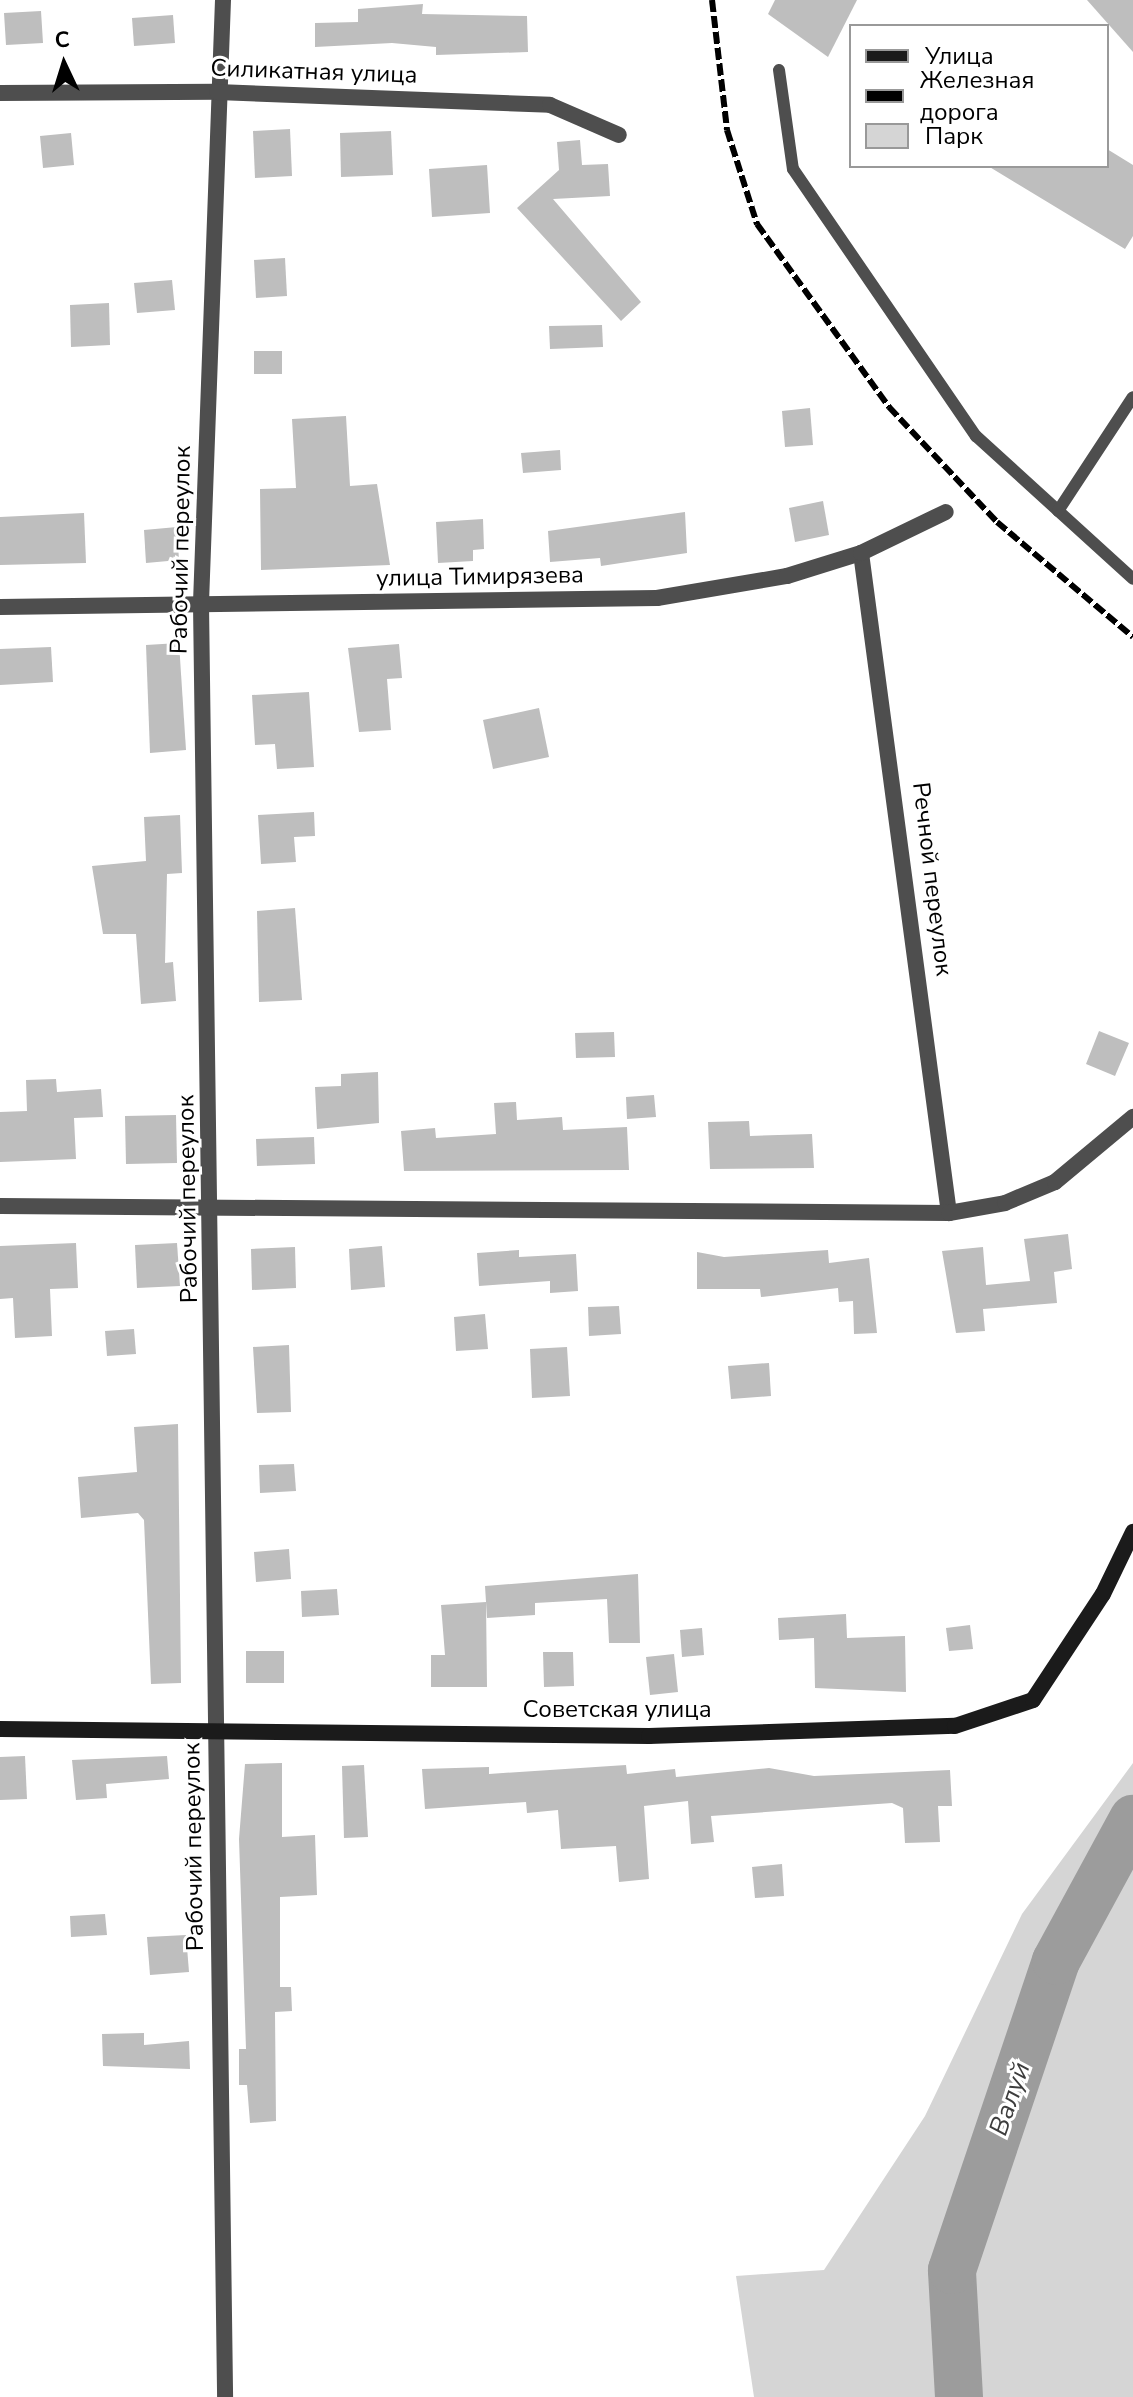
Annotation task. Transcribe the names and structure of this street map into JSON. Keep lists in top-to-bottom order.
{
  "streets": {
    "main road": ["Советская улица"],
    "street": [
      "Силикатная улица",
      "Рабочий переулок",
      "улица Тимирязева",
      "Речной переулок"
    ]
  },
  "crossings": [
    ["Силикатная улица", "Рабочий переулок"],
    ["Рабочий переулок", "улица Тимирязева"],
    ["Рабочий переулок", "Советская улица"],
    ["улица Тимирязева", "Речной переулок"]
  ],
  "water": ["Валуй"],
  "legend": ["Улица", "Железная дорога", "Парк"],
  "north": "top"
}
